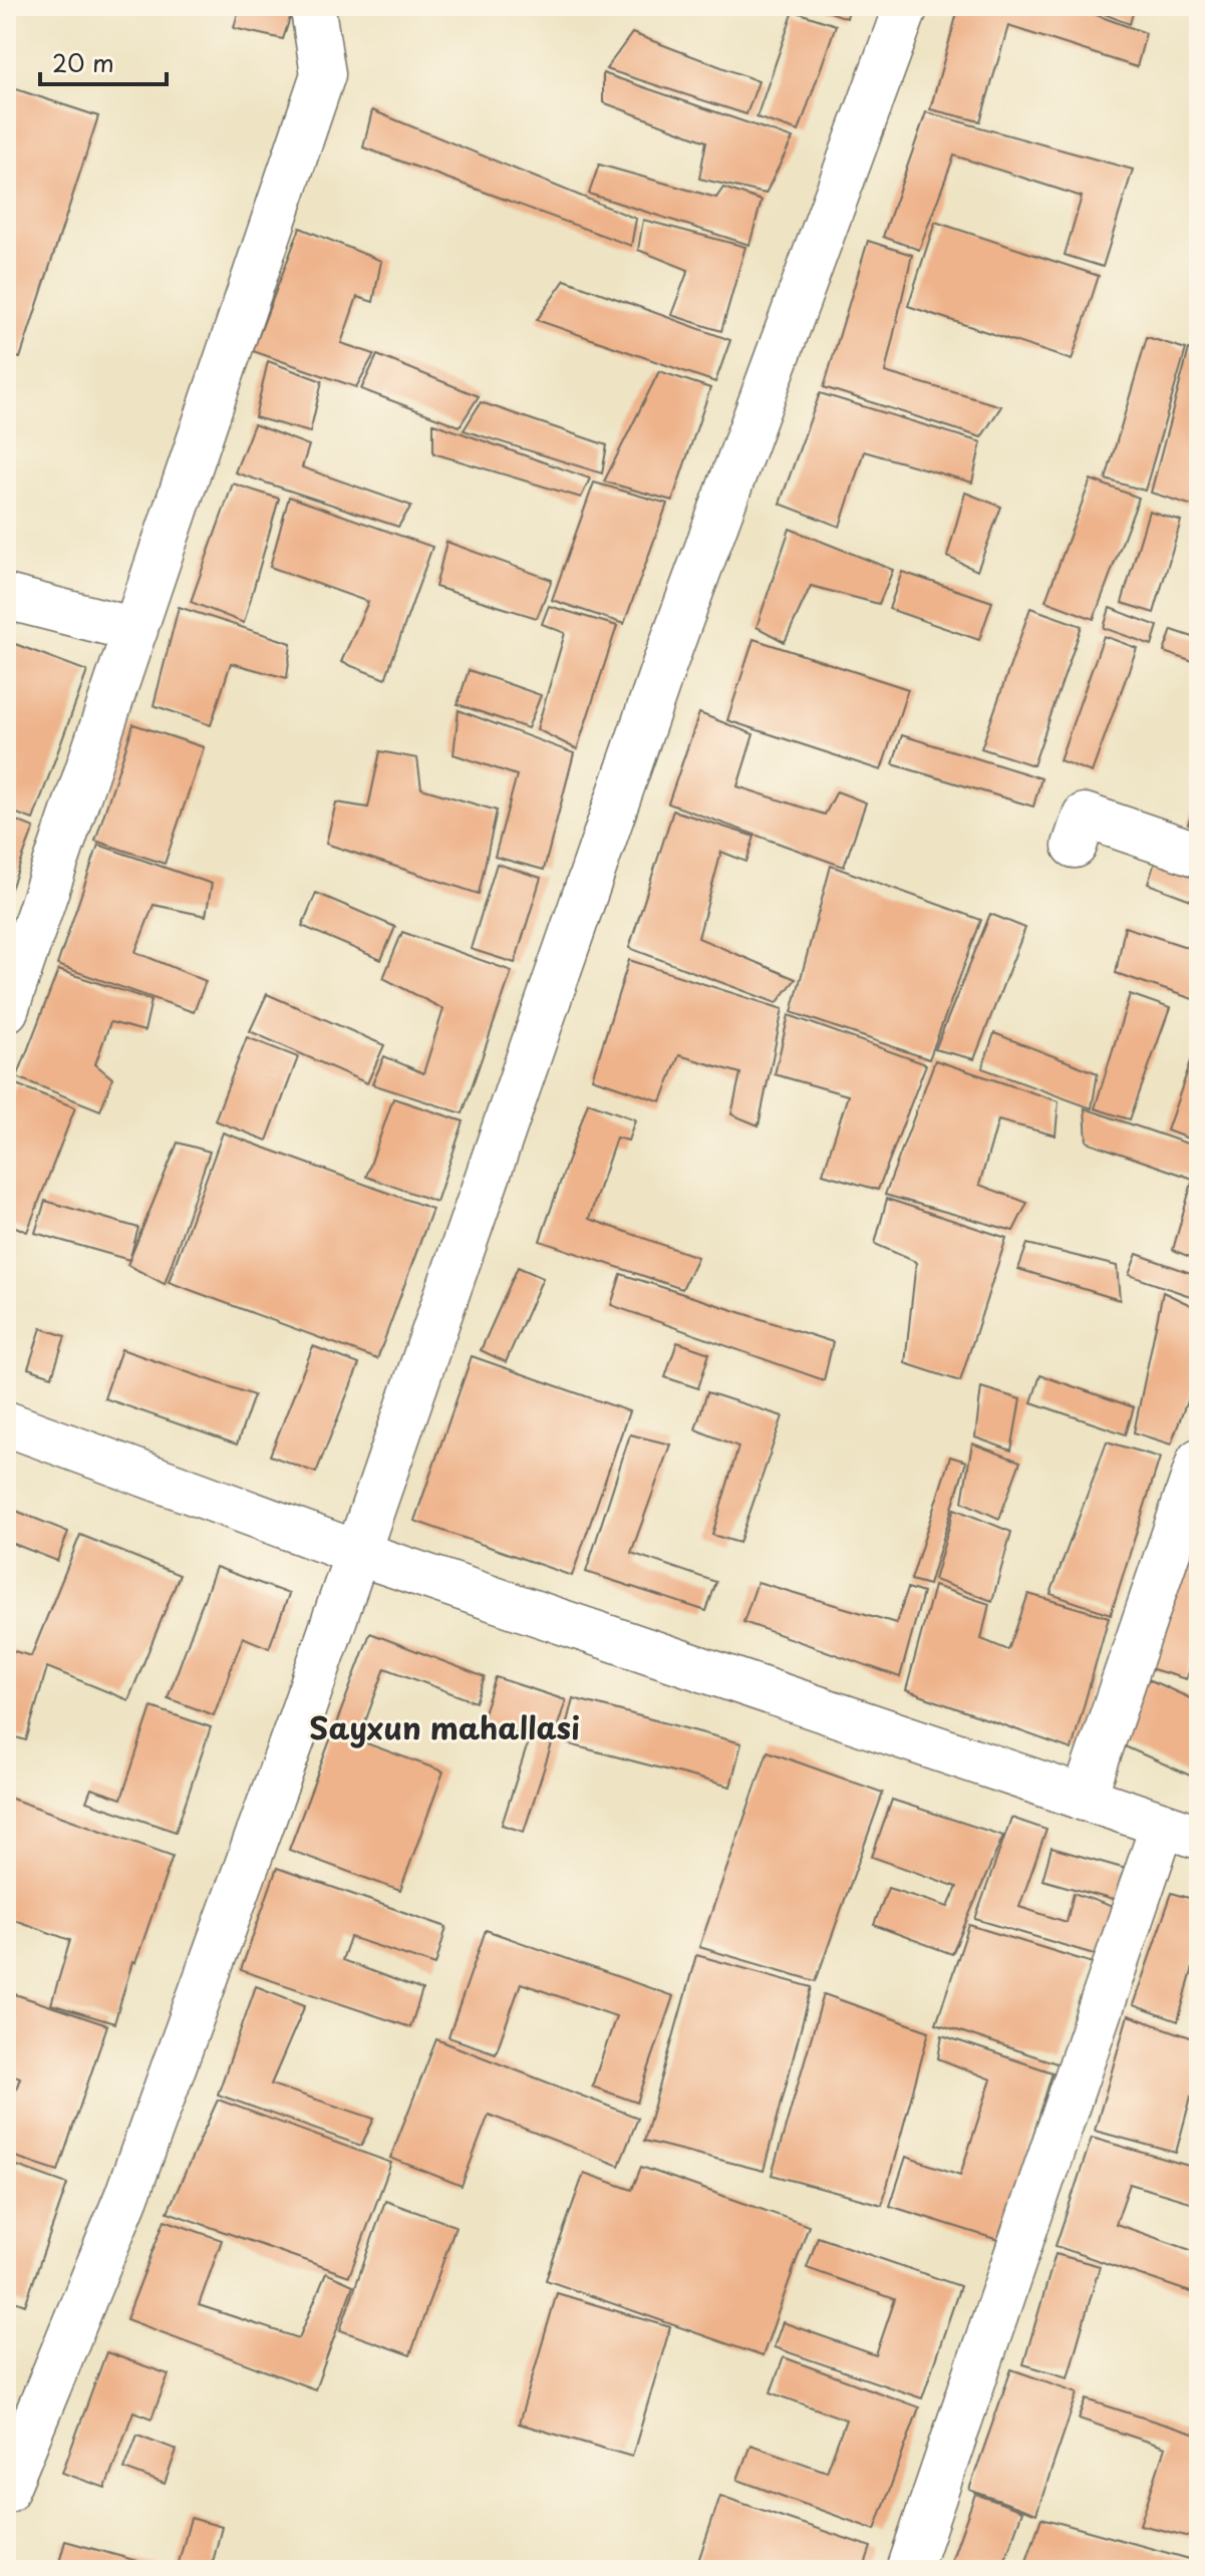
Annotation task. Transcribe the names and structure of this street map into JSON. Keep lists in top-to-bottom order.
{
  "districts": ["Sayxun mahallasi"],
  "scale_bar": "20 m"
}
